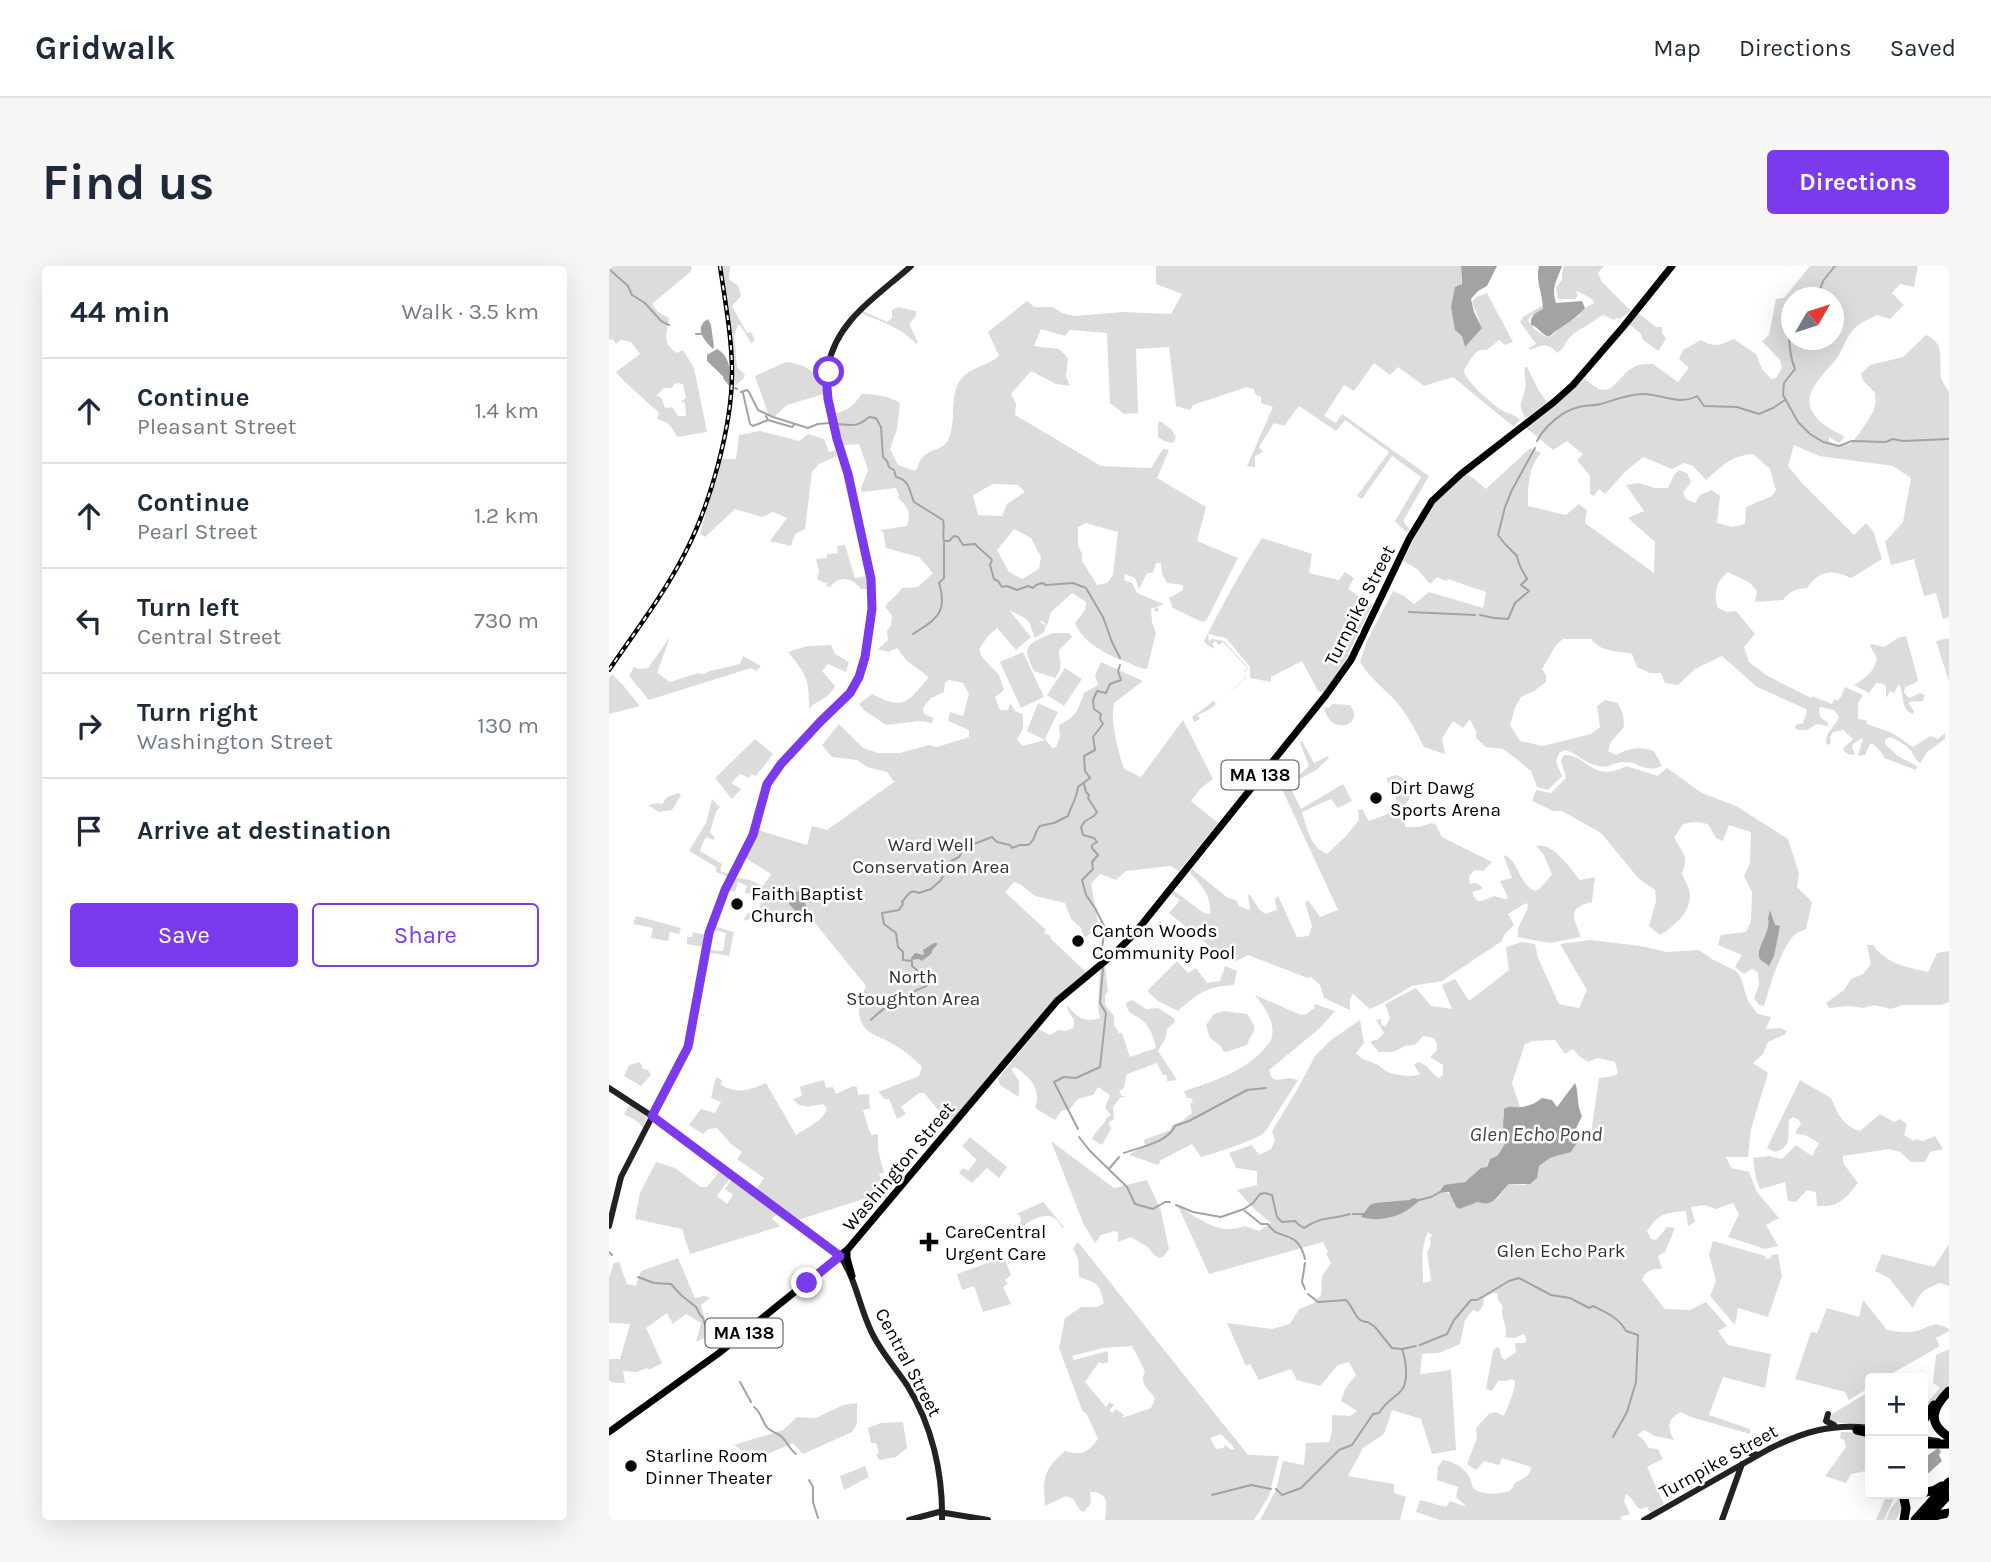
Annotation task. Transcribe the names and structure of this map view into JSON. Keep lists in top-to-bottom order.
{
  "streets": {
    "main road": [
      "Turnpike Street",
      "MA 138",
      "Washington Street",
      "Central Street"
    ]
  },
  "crossings": [
    ["Turnpike Street", "Washington Street"],
    ["Washington Street", "Central Street"]
  ],
  "water": ["Glen Echo Pond"],
  "parks": ["Ward Well Conservation Area", "North Stoughton Area", "Glen Echo Park"],
  "places": {
    "other": [
      "Dirt Dawg Sports Arena",
      "Faith Baptist Church",
      "Canton Woods Community Pool",
      "Starline Room Dinner Theater"
    ],
    "health": ["CareCentral Urgent Care"]
  },
  "north": "top right",
  "page": {
    "header": "Gridwalk",
    "nav": ["Map", "Directions", "Saved"],
    "buttons": [
      "Directions",
      ["Save", "Share"]
    ],
    "title": "Find us",
    "heading": ["44 min", "Walk · 3.5 km"],
    "list": [
      ["Continue", "Pleasant Street", "1.4 km"],
      ["Continue", "Pearl Street", "1.2 km"],
      ["Turn left", "Central Street", "730 m"],
      ["Turn right", "Washington Street", "130 m"],
      "Arrive at destination"
    ],
    "map_buttons": ["+", "−"]
  }
}
